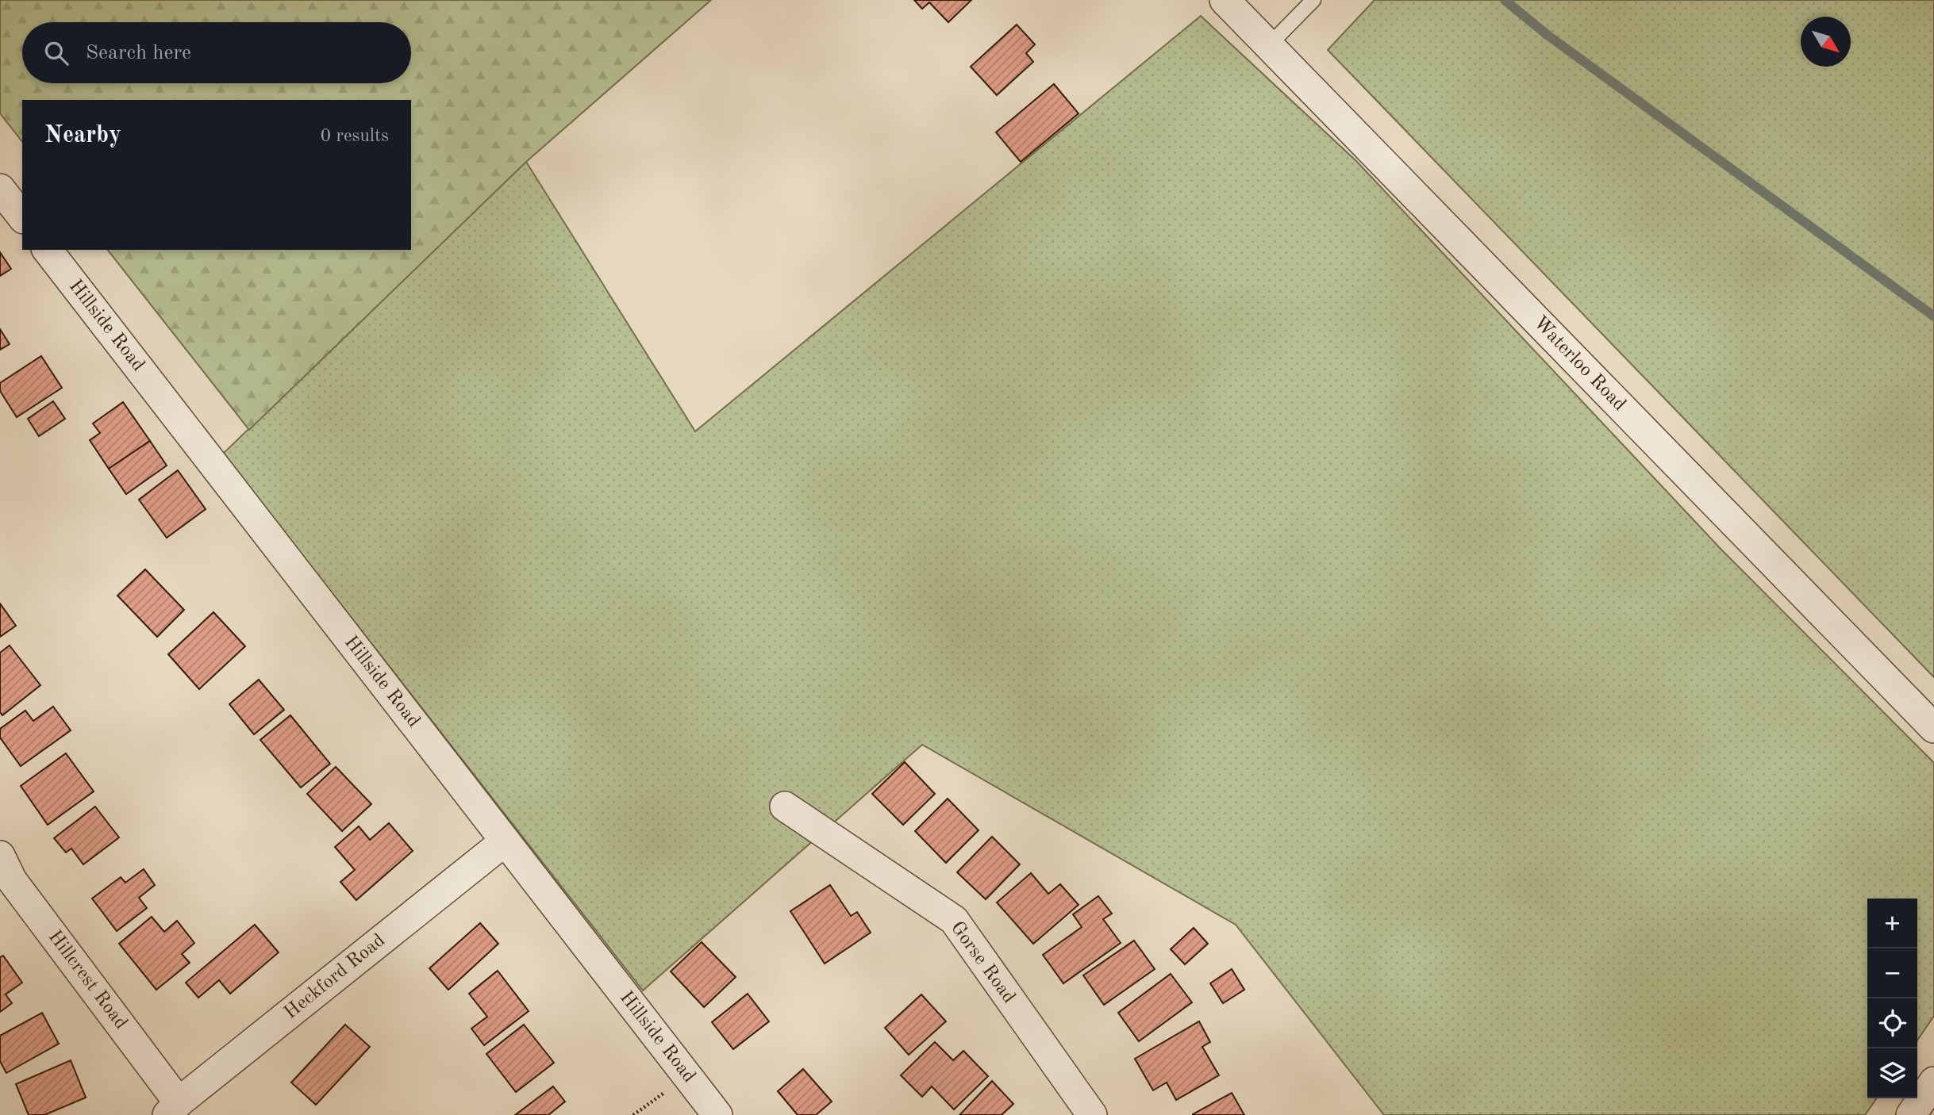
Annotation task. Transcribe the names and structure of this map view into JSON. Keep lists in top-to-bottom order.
{
  "streets": {
    "street": [
      "Hillside Road",
      "Waterloo Road",
      "Gorse Road",
      "Heckford Road",
      "Hillcrest Road"
    ]
  },
  "crossings": [
    ["Hillside Road", "Heckford Road"],
    ["Heckford Road", "Hillcrest Road"]
  ],
  "north": "bottom right",
  "page": {
    "search": "Search here",
    "heading": ["Nearby", "0 results"],
    "map_buttons": ["+", "−"]
  }
}
